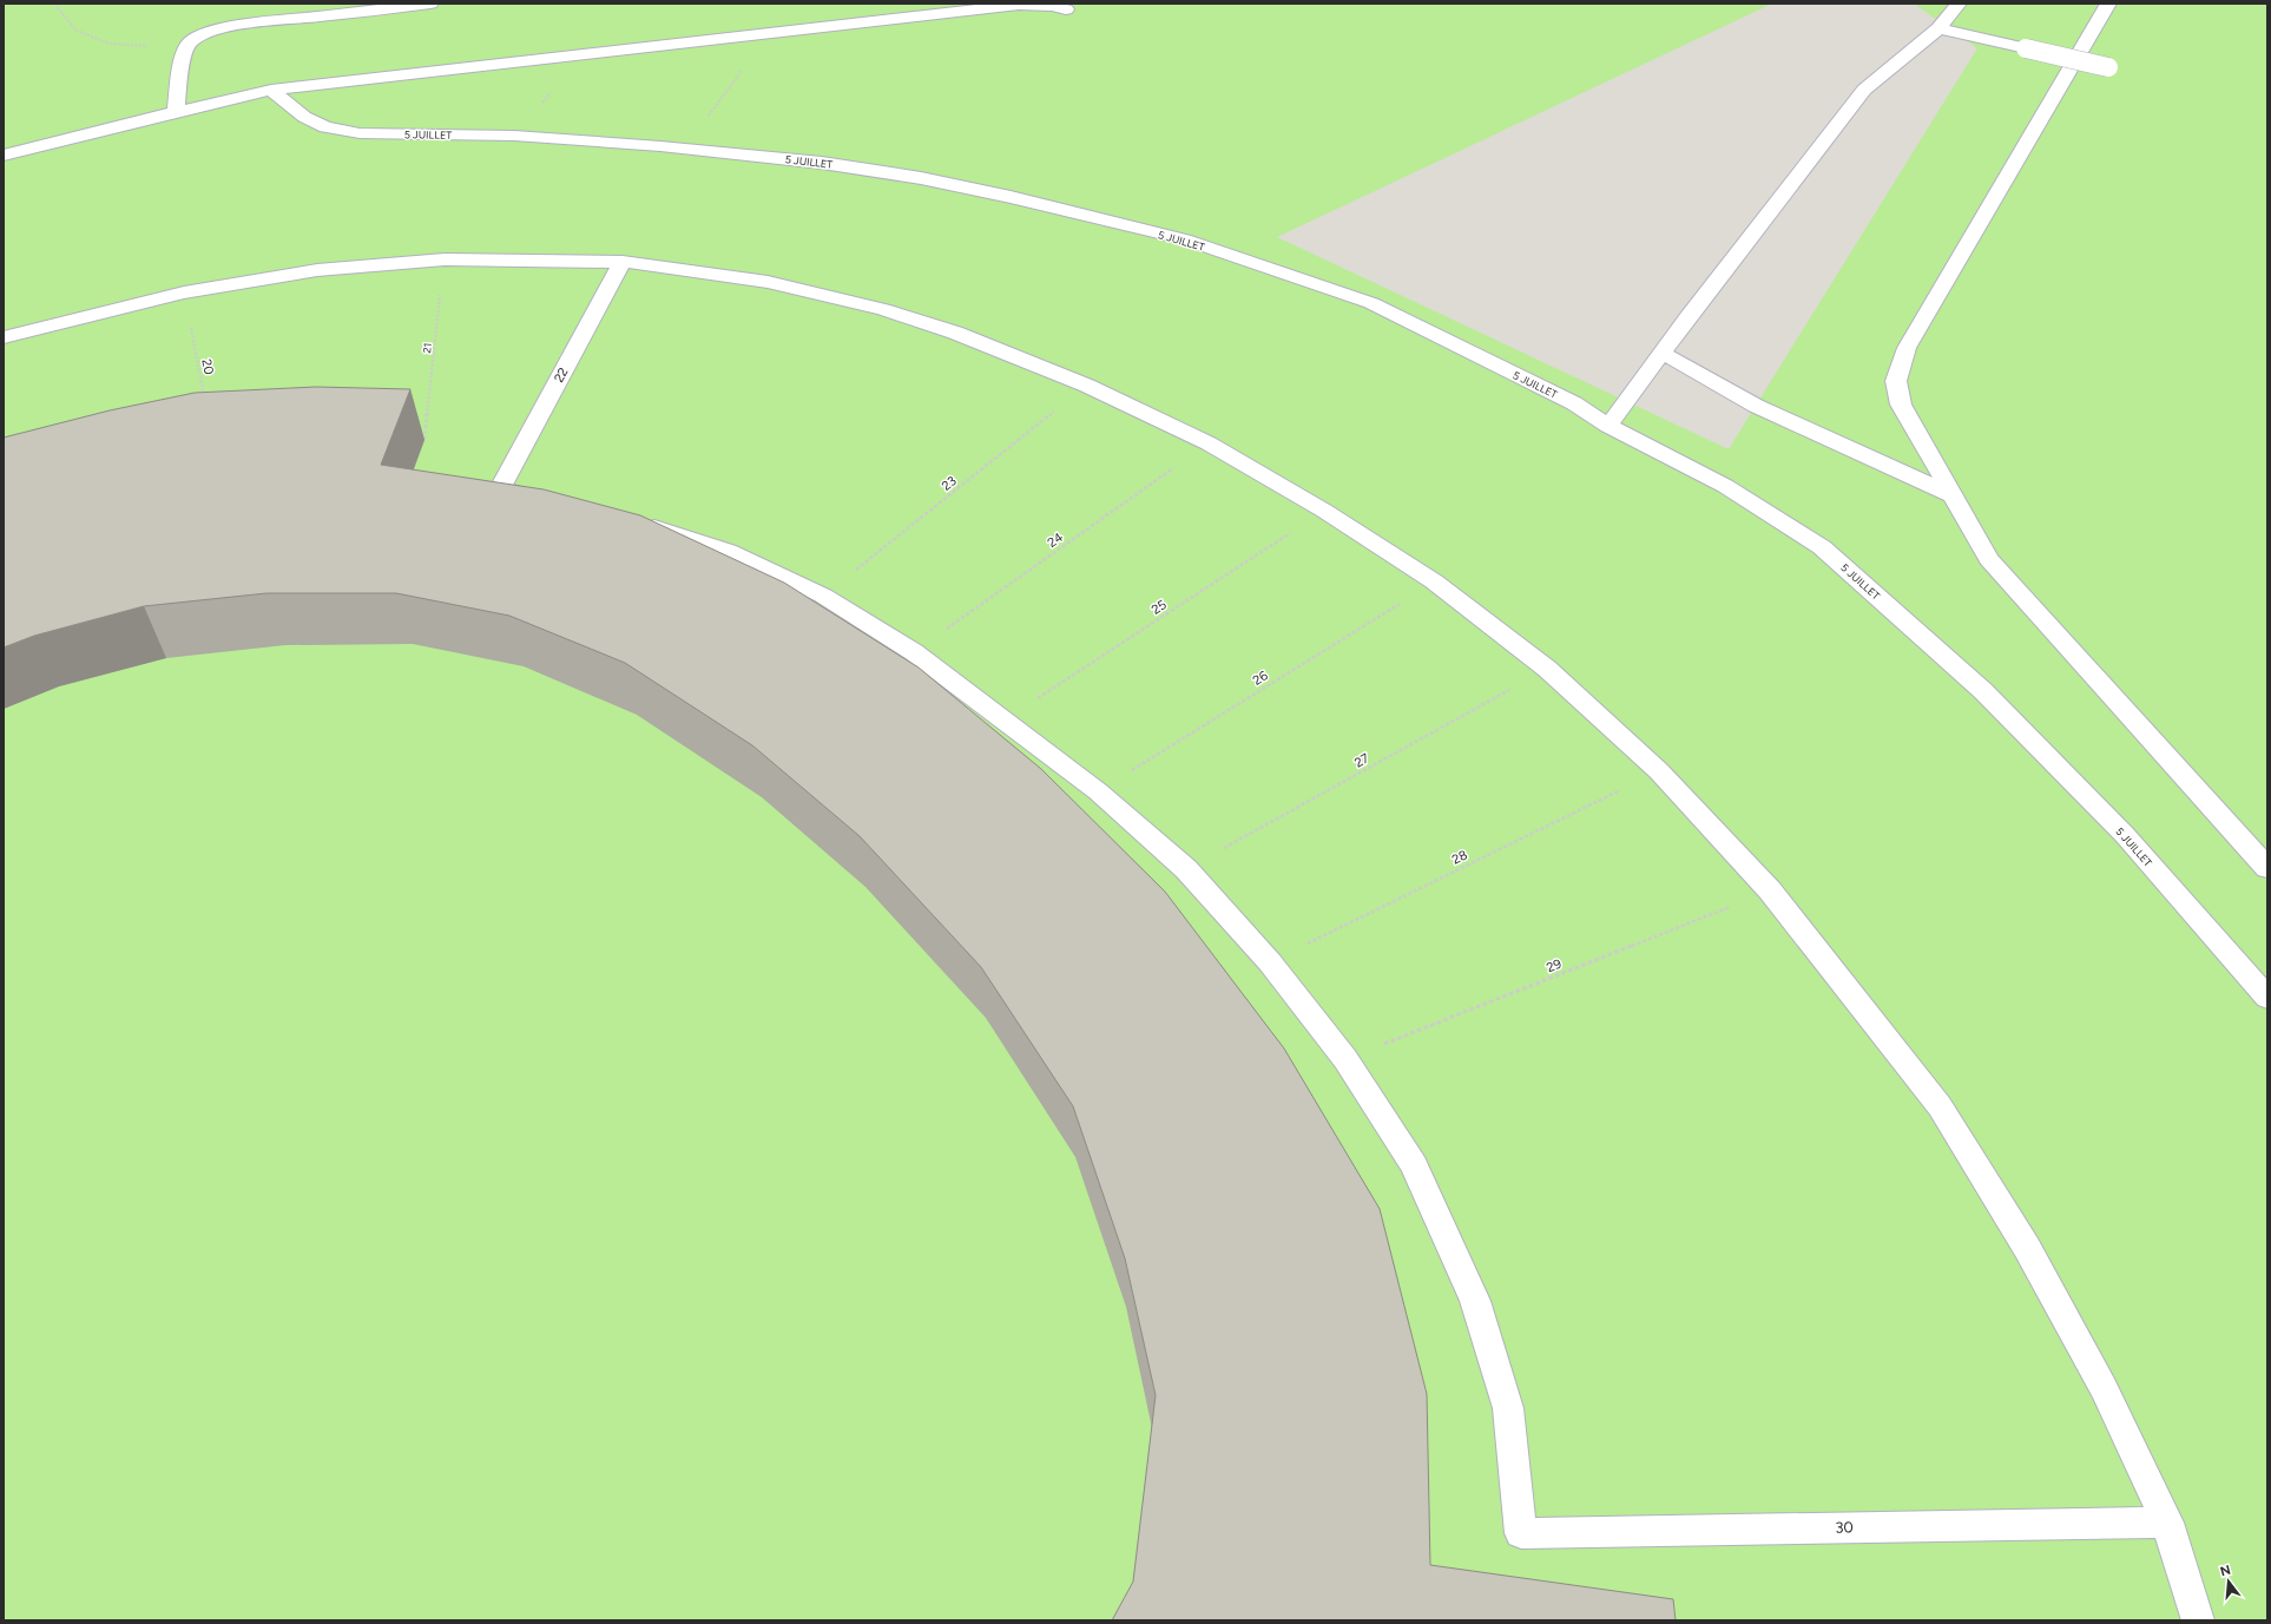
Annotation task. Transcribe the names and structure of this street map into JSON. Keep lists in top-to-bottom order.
{
  "streets": {
    "lane": ["5 JUILLET", "22", "30"],
    "path": [
      "21",
      "20",
      "23",
      "24",
      "25",
      "26",
      "27",
      "28",
      "29"
    ]
  },
  "crossings": [
    ["29", "30"]
  ],
  "north": "top"
}
